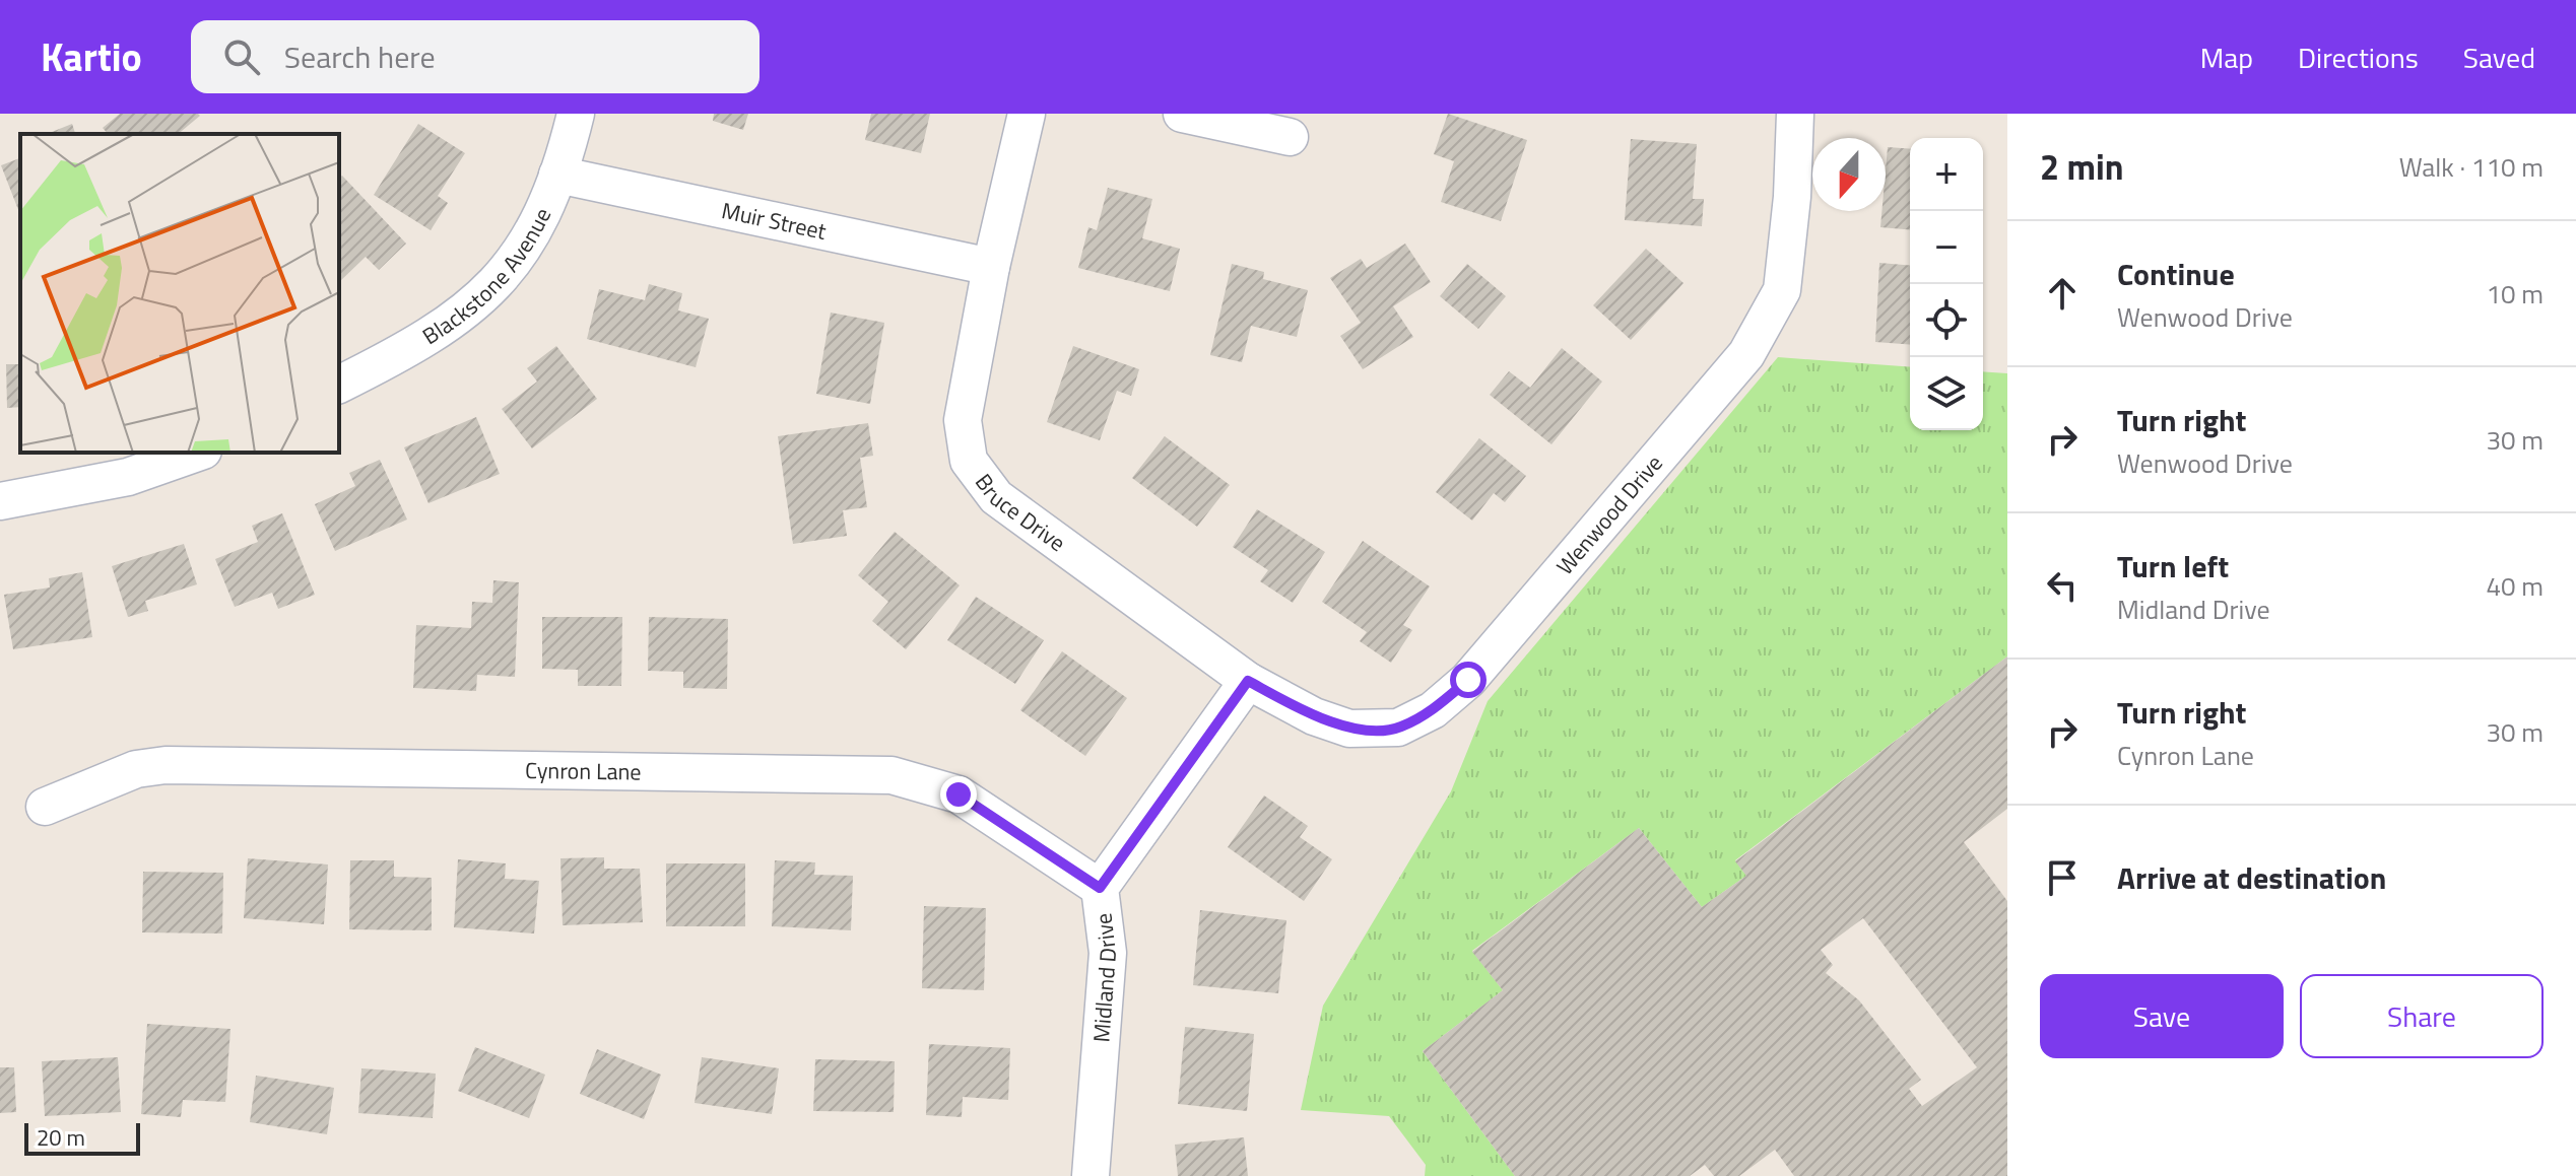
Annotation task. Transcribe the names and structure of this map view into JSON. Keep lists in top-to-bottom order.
{
  "streets": {
    "street": [
      "Muir Street",
      "Blackstone Avenue",
      "Bruce Drive",
      "Wenwood Drive",
      "Cynron Lane",
      "Midland Drive"
    ]
  },
  "crossings": [
    ["Muir Street", "Blackstone Avenue"],
    ["Muir Street", "Bruce Drive"],
    ["Bruce Drive", "Wenwood Drive"],
    ["Bruce Drive", "Midland Drive"],
    ["Wenwood Drive", "Midland Drive"],
    ["Cynron Lane", "Midland Drive"]
  ],
  "scale_bar": "20 m",
  "north": "bottom",
  "page": {
    "header": "Kartio",
    "search": "Search here",
    "nav": ["Map", "Directions", "Saved"],
    "heading": ["2 min", "Walk · 110 m"],
    "map_buttons": ["+", "−"],
    "list": [
      ["Continue", "Wenwood Drive", "10 m"],
      ["Turn right", "Wenwood Drive", "30 m"],
      ["Turn left", "Midland Drive", "40 m"],
      ["Turn right", "Cynron Lane", "30 m"],
      "Arrive at destination"
    ],
    "buttons": ["Save", "Share"],
    "scale": "20 m"
  }
}
